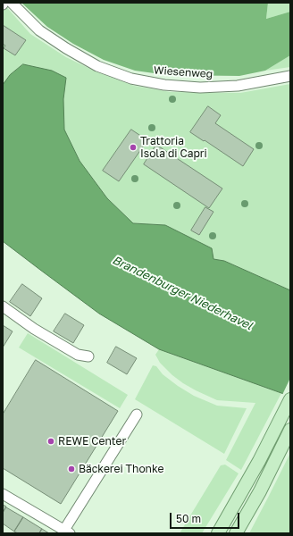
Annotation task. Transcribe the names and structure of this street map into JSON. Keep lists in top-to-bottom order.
{
  "streets": {
    "street": ["Wiesenweg"]
  },
  "water": ["Brandenburger Niederhavel"],
  "places": ["Trattoria Isola di Capri", "REWE Center", "Bäckerei Thonke"],
  "scale_bar": "50 m"
}
